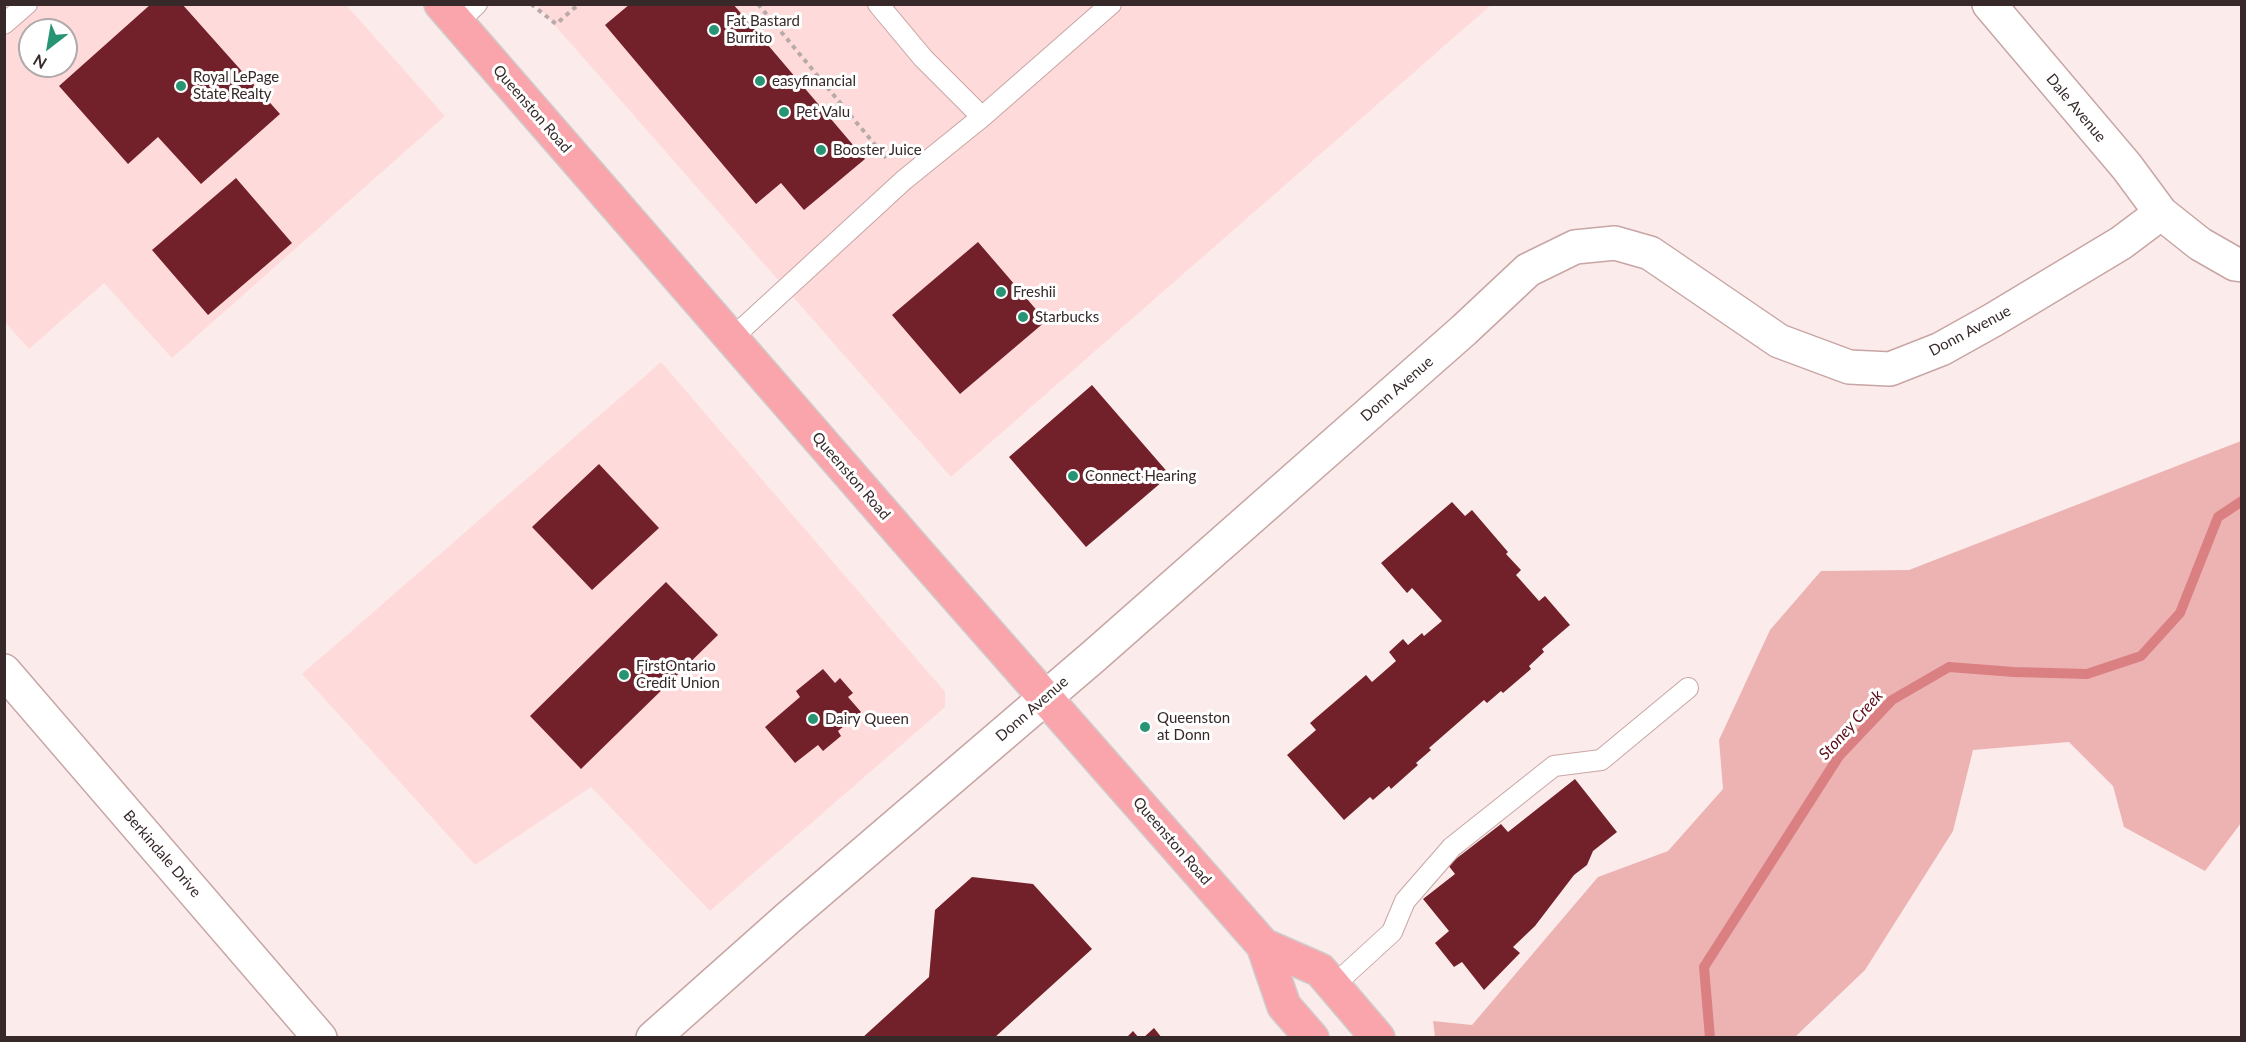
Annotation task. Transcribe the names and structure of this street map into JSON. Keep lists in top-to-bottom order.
{
  "streets": {
    "main road": ["Queenston Road"],
    "street": ["Dale Avenue", "Donn Avenue", "Berkindale Drive"]
  },
  "crossings": [
    ["Dale Avenue", "Donn Avenue"],
    ["Queenston Road", "Donn Avenue"]
  ],
  "water": ["Stoney Creek"],
  "places": [
    "Fat Bastard Burrito",
    "easyfinancial",
    "Royal LePage State Realty",
    "Pet Valu",
    "Booster Juice",
    "Freshii",
    "Starbucks",
    "Connect Hearing",
    "FirstOntario Credit Union",
    "Dairy Queen",
    "Queenston at Donn"
  ],
  "north": "bottom left"
}
